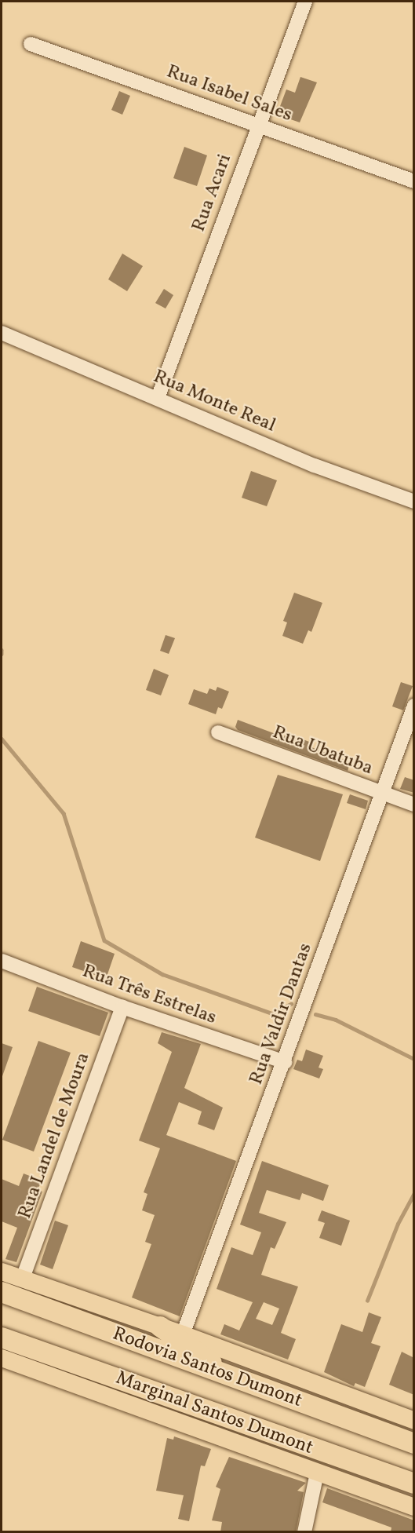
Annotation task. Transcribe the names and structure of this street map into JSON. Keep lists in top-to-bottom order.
{
  "streets": {
    "highway": ["Rodovia Santos Dumont"],
    "main road": ["Marginal Santos Dumont"],
    "street": [
      "Rua Isabel Sales",
      "Rua Acari",
      "Rua Monte Real",
      "Rua Ubatuba",
      "Rua Três Estrelas",
      "Rua Valdir Dantas",
      "Rua Landel de Moura"
    ]
  },
  "crossings": [
    ["Rua Isabel Sales", "Rua Acari"],
    ["Rua Acari", "Rua Monte Real"],
    ["Rua Ubatuba", "Rua Valdir Dantas"],
    ["Rua Três Estrelas", "Rua Valdir Dantas"],
    ["Rua Três Estrelas", "Rua Landel de Moura"]
  ]
}
